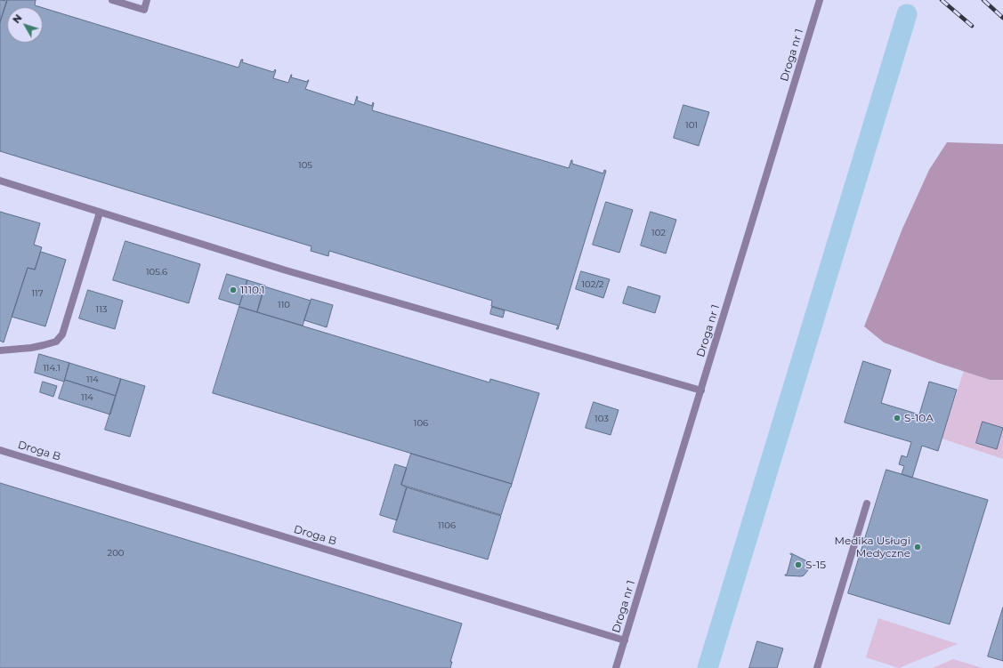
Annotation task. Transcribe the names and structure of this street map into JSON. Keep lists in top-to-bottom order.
{
  "streets": {
    "lane": ["Droga nr 1", "Droga B"]
  },
  "crossings": [
    ["Droga nr 1", "Droga B"]
  ],
  "places": [
    "1110.1",
    "S-10A",
    "Medika Usługi Medyczne",
    "S-15"
  ],
  "house_numbers": [
    "101",
    "105",
    "102",
    "105.6",
    "102/2",
    "117",
    "110",
    "113",
    "114.1",
    "114",
    "114",
    "103",
    "106",
    "1106",
    "200"
  ],
  "north": "top left"
}
